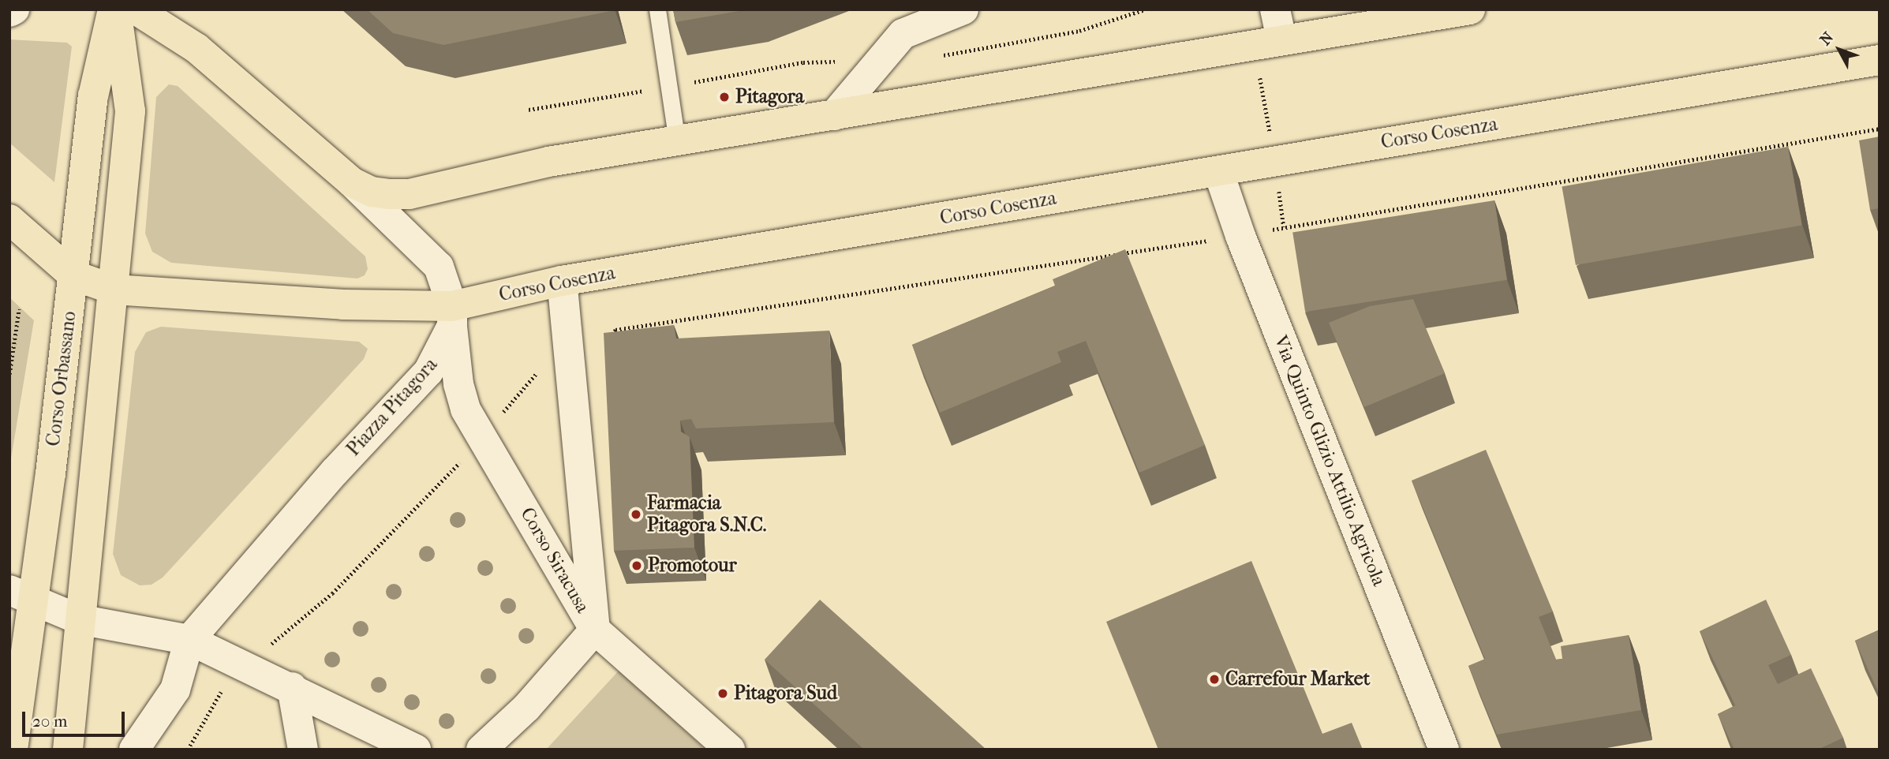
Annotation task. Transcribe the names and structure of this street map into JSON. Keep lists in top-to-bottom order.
{
  "streets": {
    "main road": ["Corso Cosenza", "Corso Orbassano"],
    "street": ["Piazza Pitagora", "Via Quinto Glizio Attilio Agricola", "Corso Siracusa"]
  },
  "crossings": [
    ["Corso Cosenza", "Corso Orbassano"],
    ["Corso Cosenza", "Piazza Pitagora"],
    ["Corso Cosenza", "Via Quinto Glizio Attilio Agricola"],
    ["Corso Cosenza", "Corso Siracusa"],
    ["Piazza Pitagora", "Corso Siracusa"]
  ],
  "places": [
    "Pitagora",
    "Farmacia Pitagora S.N.C.",
    "Promotour",
    "Carrefour Market",
    "Pitagora Sud"
  ],
  "scale_bar": "20 m",
  "north": "top left"
}
